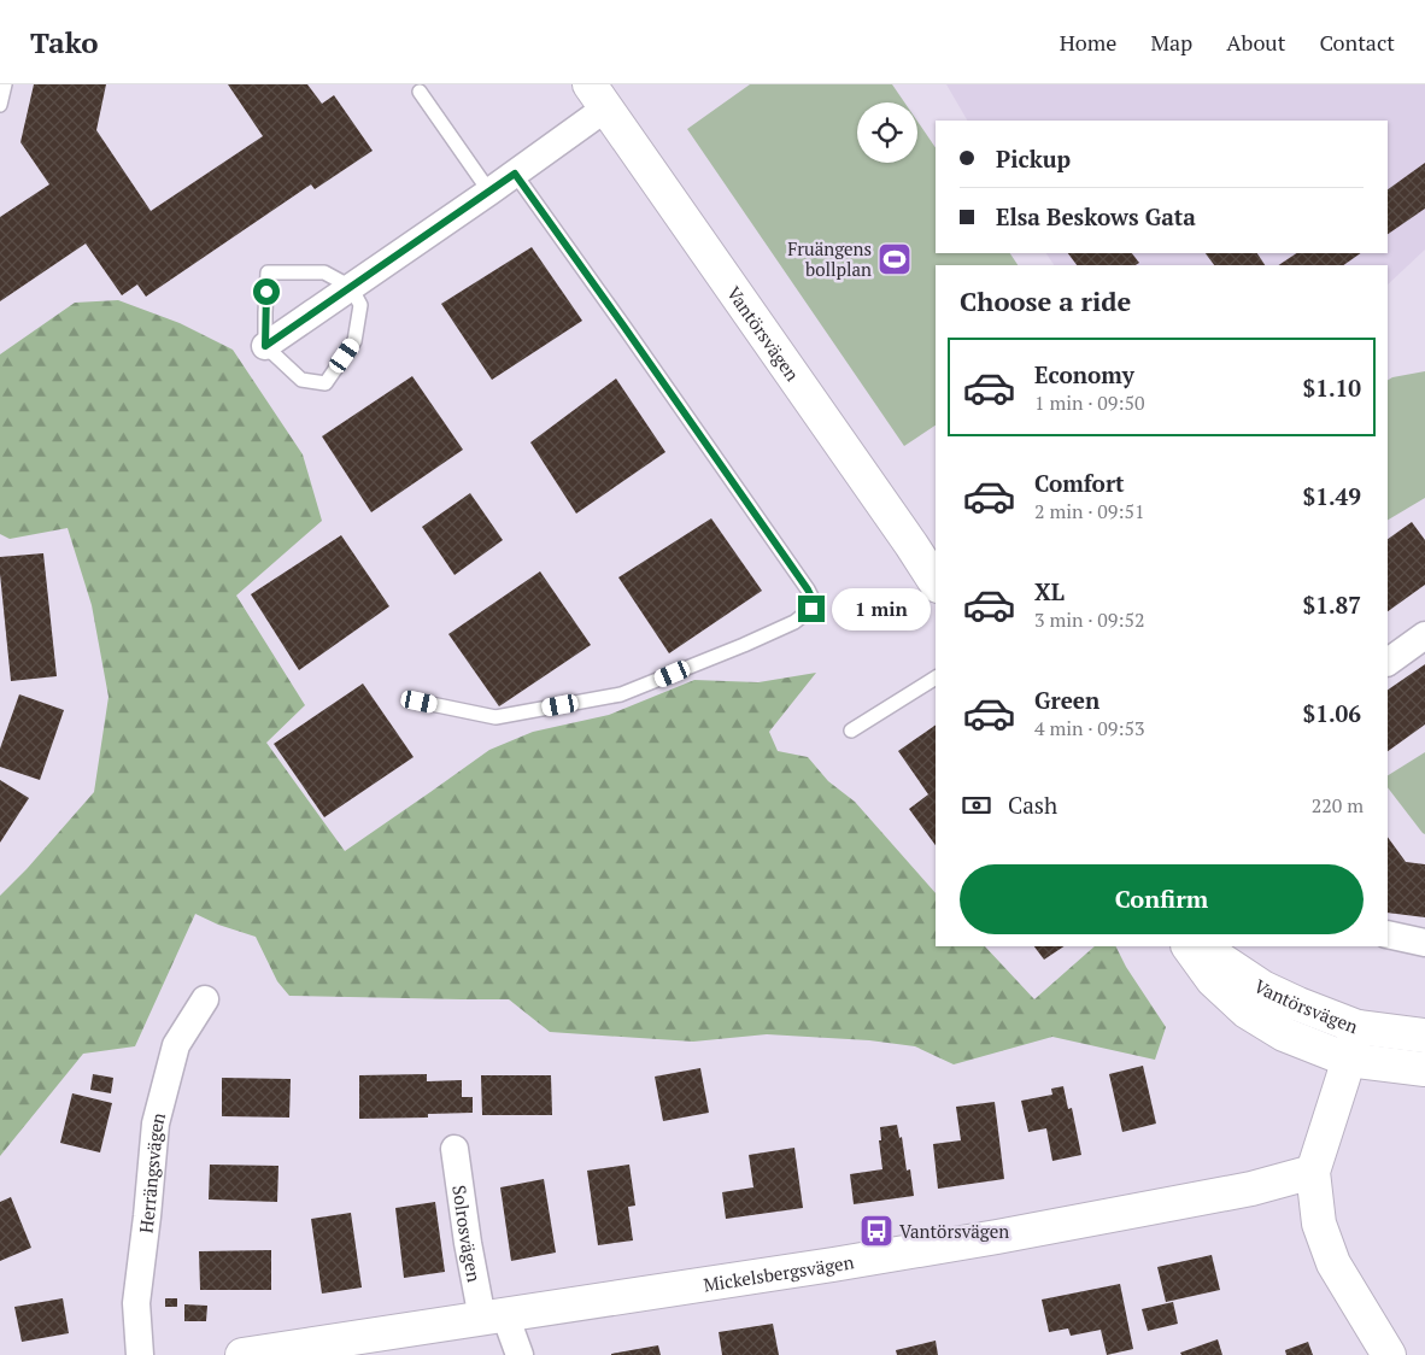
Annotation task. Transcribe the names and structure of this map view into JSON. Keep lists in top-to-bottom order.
{
  "streets": {
    "street": [
      "Vantörsvägen",
      "Herrängsvägen",
      "Solrosvägen",
      "Mickelsbergsvägen"
    ]
  },
  "crossings": [
    ["Vantörsvägen", "Mickelsbergsvägen"],
    ["Solrosvägen", "Mickelsbergsvägen"]
  ],
  "places": {
    "sports": ["Fruängens bollplan"],
    "bus stop": ["Vantörsvägen"]
  },
  "page": {
    "header": "Tako",
    "nav": [
      "Home",
      "Map",
      "About",
      "Contact"
    ],
    "banner": ["Pickup", "Elsa Beskows Gata"],
    "heading": "Choose a ride",
    "list": [
      {
        "name": "Economy",
        "note": "1 min · 09:50",
        "value": "$1.10"
      },
      {
        "name": "Comfort",
        "note": "2 min · 09:51",
        "value": "$1.49"
      },
      {
        "name": "XL",
        "note": "3 min · 09:52",
        "value": "$1.87"
      },
      {
        "name": "Green",
        "note": "4 min · 09:53",
        "value": "$1.06"
      }
    ],
    "bubble": "1 min",
    "pay": ["Cash", "220 m"],
    "buttons": "Confirm"
  }
}
